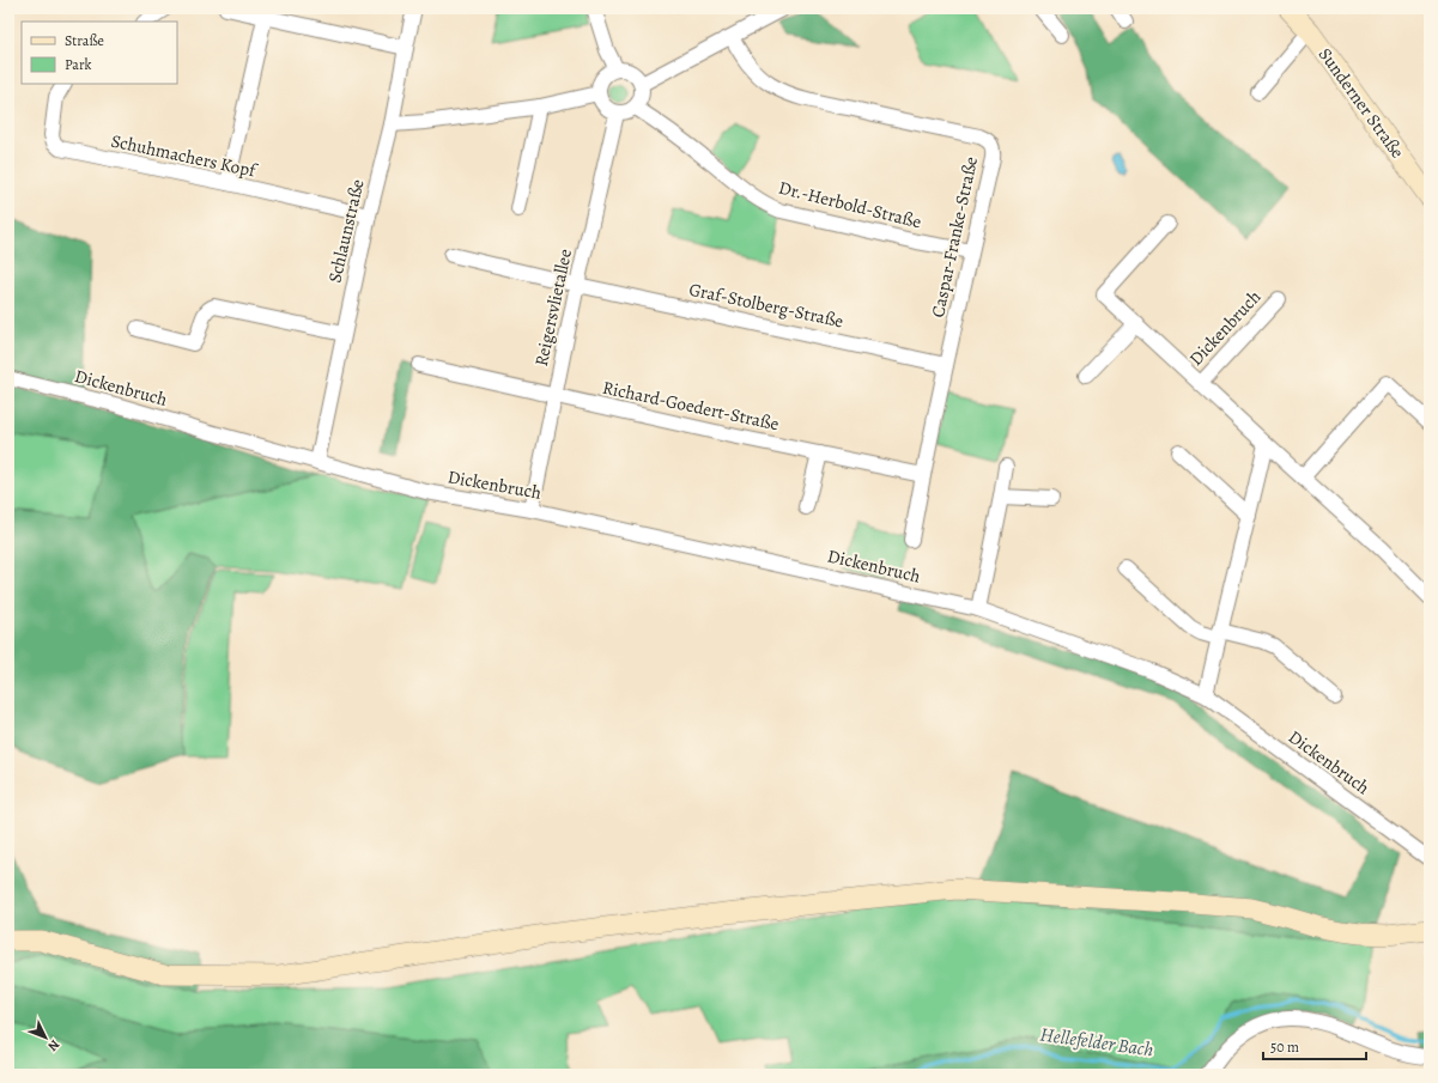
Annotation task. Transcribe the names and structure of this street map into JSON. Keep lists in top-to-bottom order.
{
  "streets": {
    "main road": ["Sunderner Straße"],
    "street": [
      "Schuhmachers Kopf",
      "Dr.-Herbold-Straße",
      "Schlaunstraße",
      "Caspar-Franke-Straße",
      "Graf-Stolberg-Straße",
      "Reigersvlietallee",
      "Dickenbruch",
      "Richard-Goedert-Straße"
    ]
  },
  "crossings": [
    ["Schuhmachers Kopf", "Schlaunstraße"],
    ["Dr.-Herbold-Straße", "Caspar-Franke-Straße"],
    ["Dr.-Herbold-Straße", "Reigersvlietallee"],
    ["Schlaunstraße", "Dickenbruch"],
    ["Caspar-Franke-Straße", "Graf-Stolberg-Straße"],
    ["Caspar-Franke-Straße", "Richard-Goedert-Straße"],
    ["Graf-Stolberg-Straße", "Reigersvlietallee"],
    ["Reigersvlietallee", "Dickenbruch"],
    ["Reigersvlietallee", "Richard-Goedert-Straße"]
  ],
  "water": ["Hellefelder Bach"],
  "legend": ["Straße", "Park"],
  "scale_bar": "50 m",
  "north": "bottom right"
}
